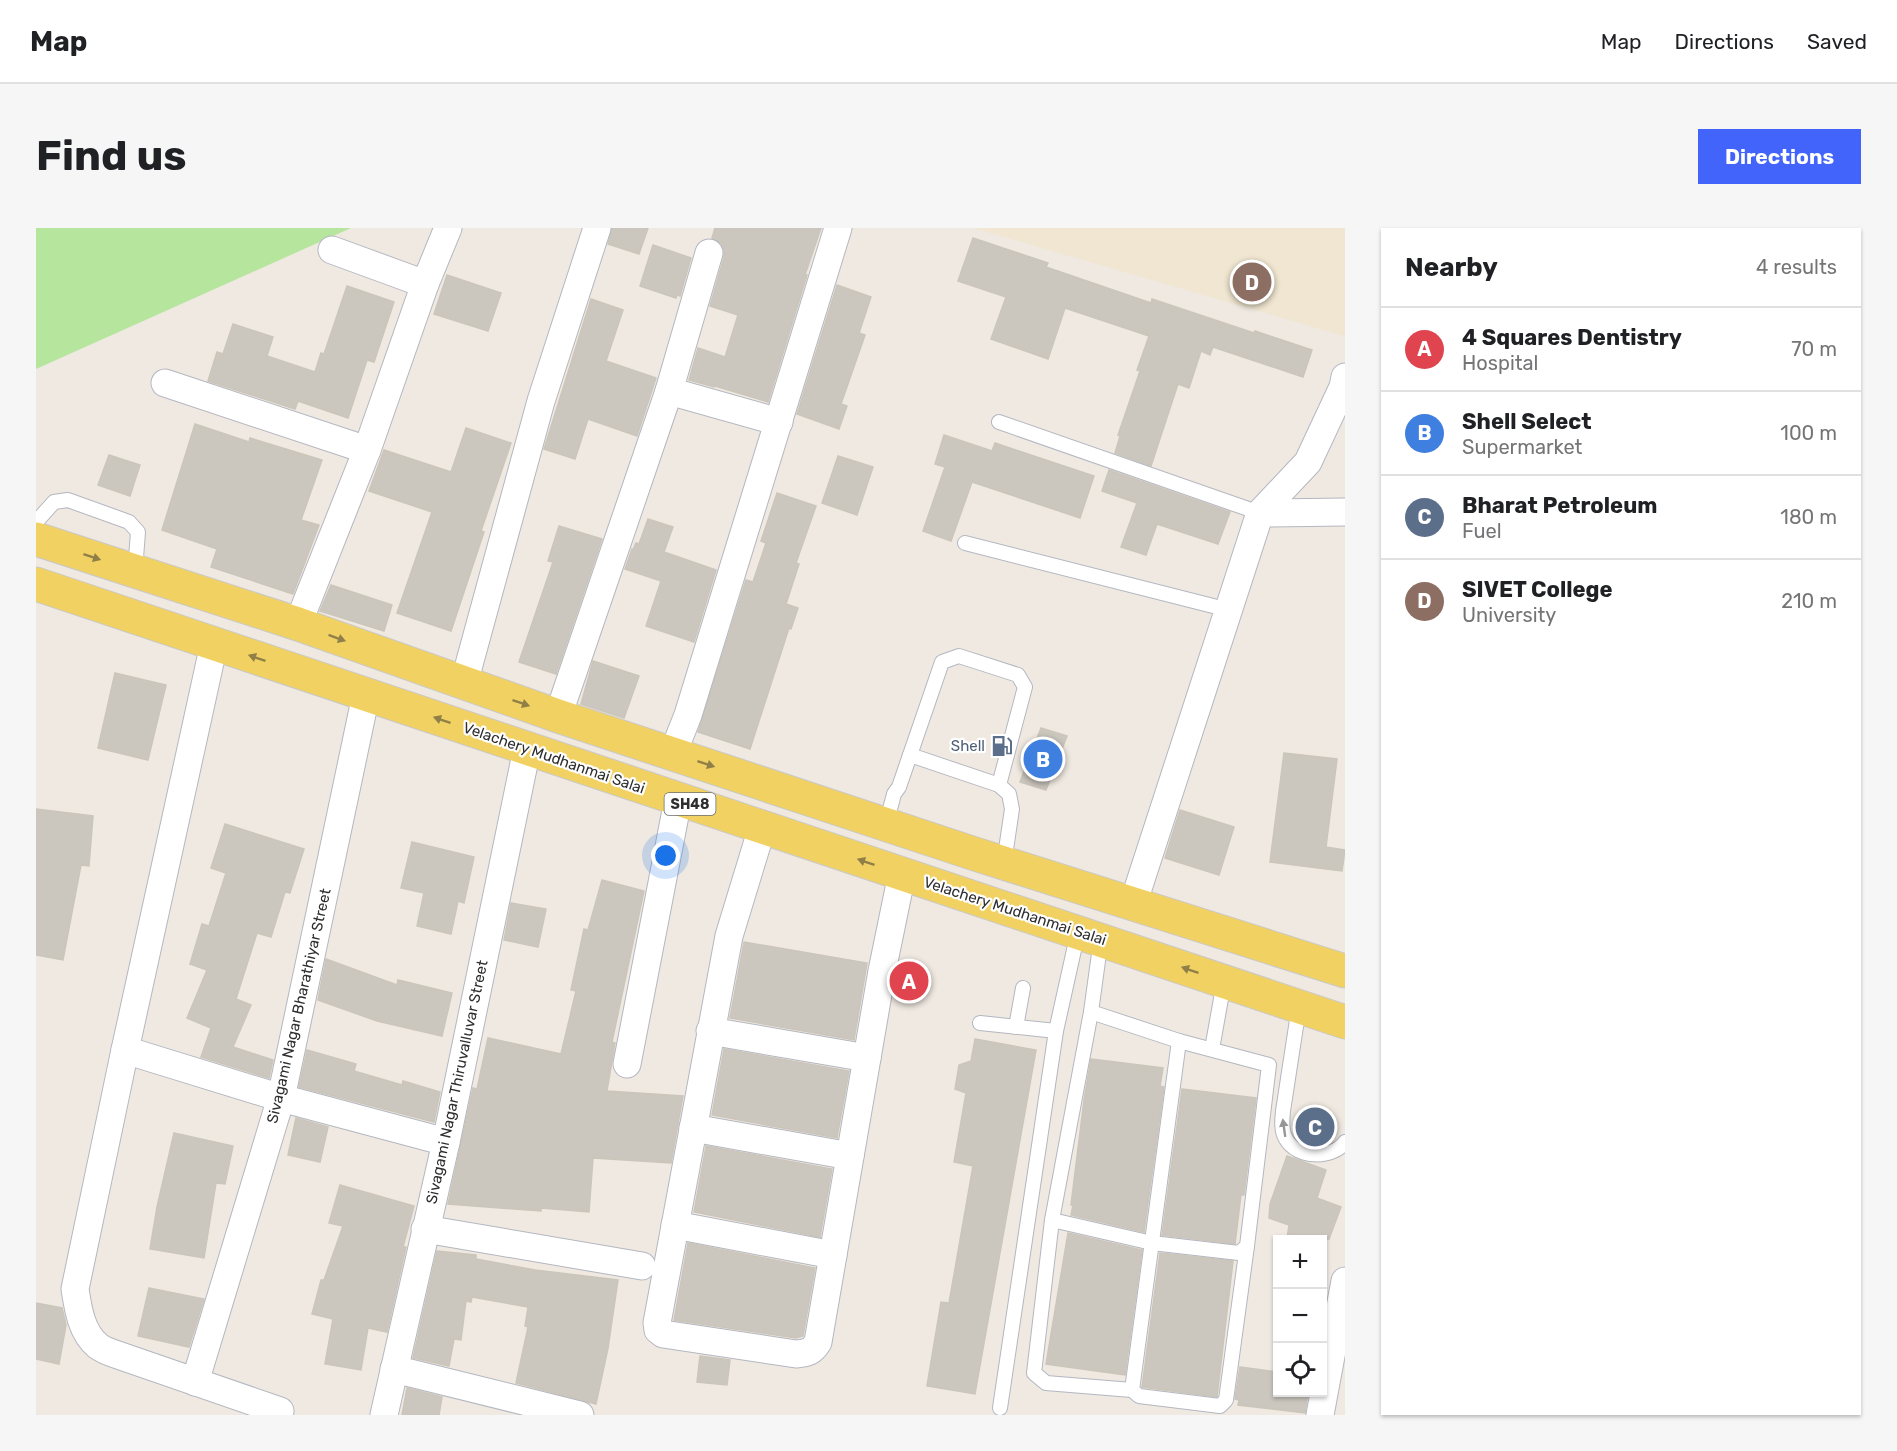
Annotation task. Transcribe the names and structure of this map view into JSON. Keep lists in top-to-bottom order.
{
  "streets": {
    "main road": ["Velachery Mudhanmai Salai", "SH48"],
    "street": ["Sivagami Nagar Bharathiyar Street", "Sivagami Nagar Thiruvalluvar Street"]
  },
  "crossings": [
    ["Velachery Mudhanmai Salai", "Sivagami Nagar Bharathiyar Street"],
    ["Velachery Mudhanmai Salai", "Sivagami Nagar Thiruvalluvar Street"]
  ],
  "places": {
    "fuel station": ["Shell"]
  },
  "page": {
    "header": "Map",
    "nav": ["Map", "Directions", "Saved"],
    "buttons": "Directions",
    "title": "Find us",
    "heading": ["Nearby", "4 results"],
    "pins": [
      "D",
      "B",
      "A",
      "C"
    ],
    "list": [
      {
        "mark": "A",
        "name": "4 Squares Dentistry",
        "note": "Hospital",
        "value": "70 m"
      },
      {
        "mark": "B",
        "name": "Shell Select",
        "note": "Supermarket",
        "value": "100 m"
      },
      {
        "mark": "C",
        "name": "Bharat Petroleum",
        "note": "Fuel",
        "value": "180 m"
      },
      {
        "mark": "D",
        "name": "SIVET College",
        "note": "University",
        "value": "210 m"
      }
    ],
    "map_buttons": ["+", "−"]
  }
}
